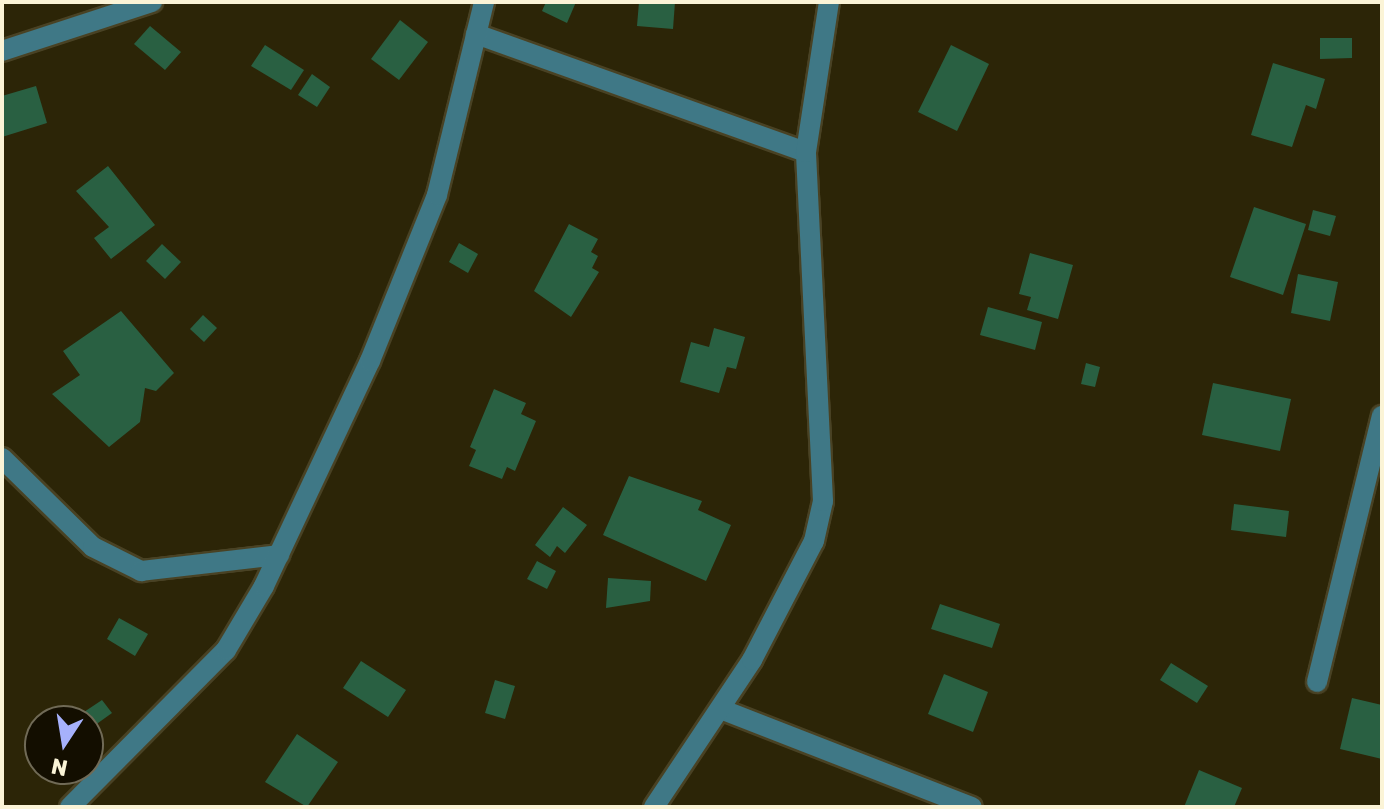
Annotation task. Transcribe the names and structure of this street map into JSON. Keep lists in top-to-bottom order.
{
  "north": "bottom"
}
